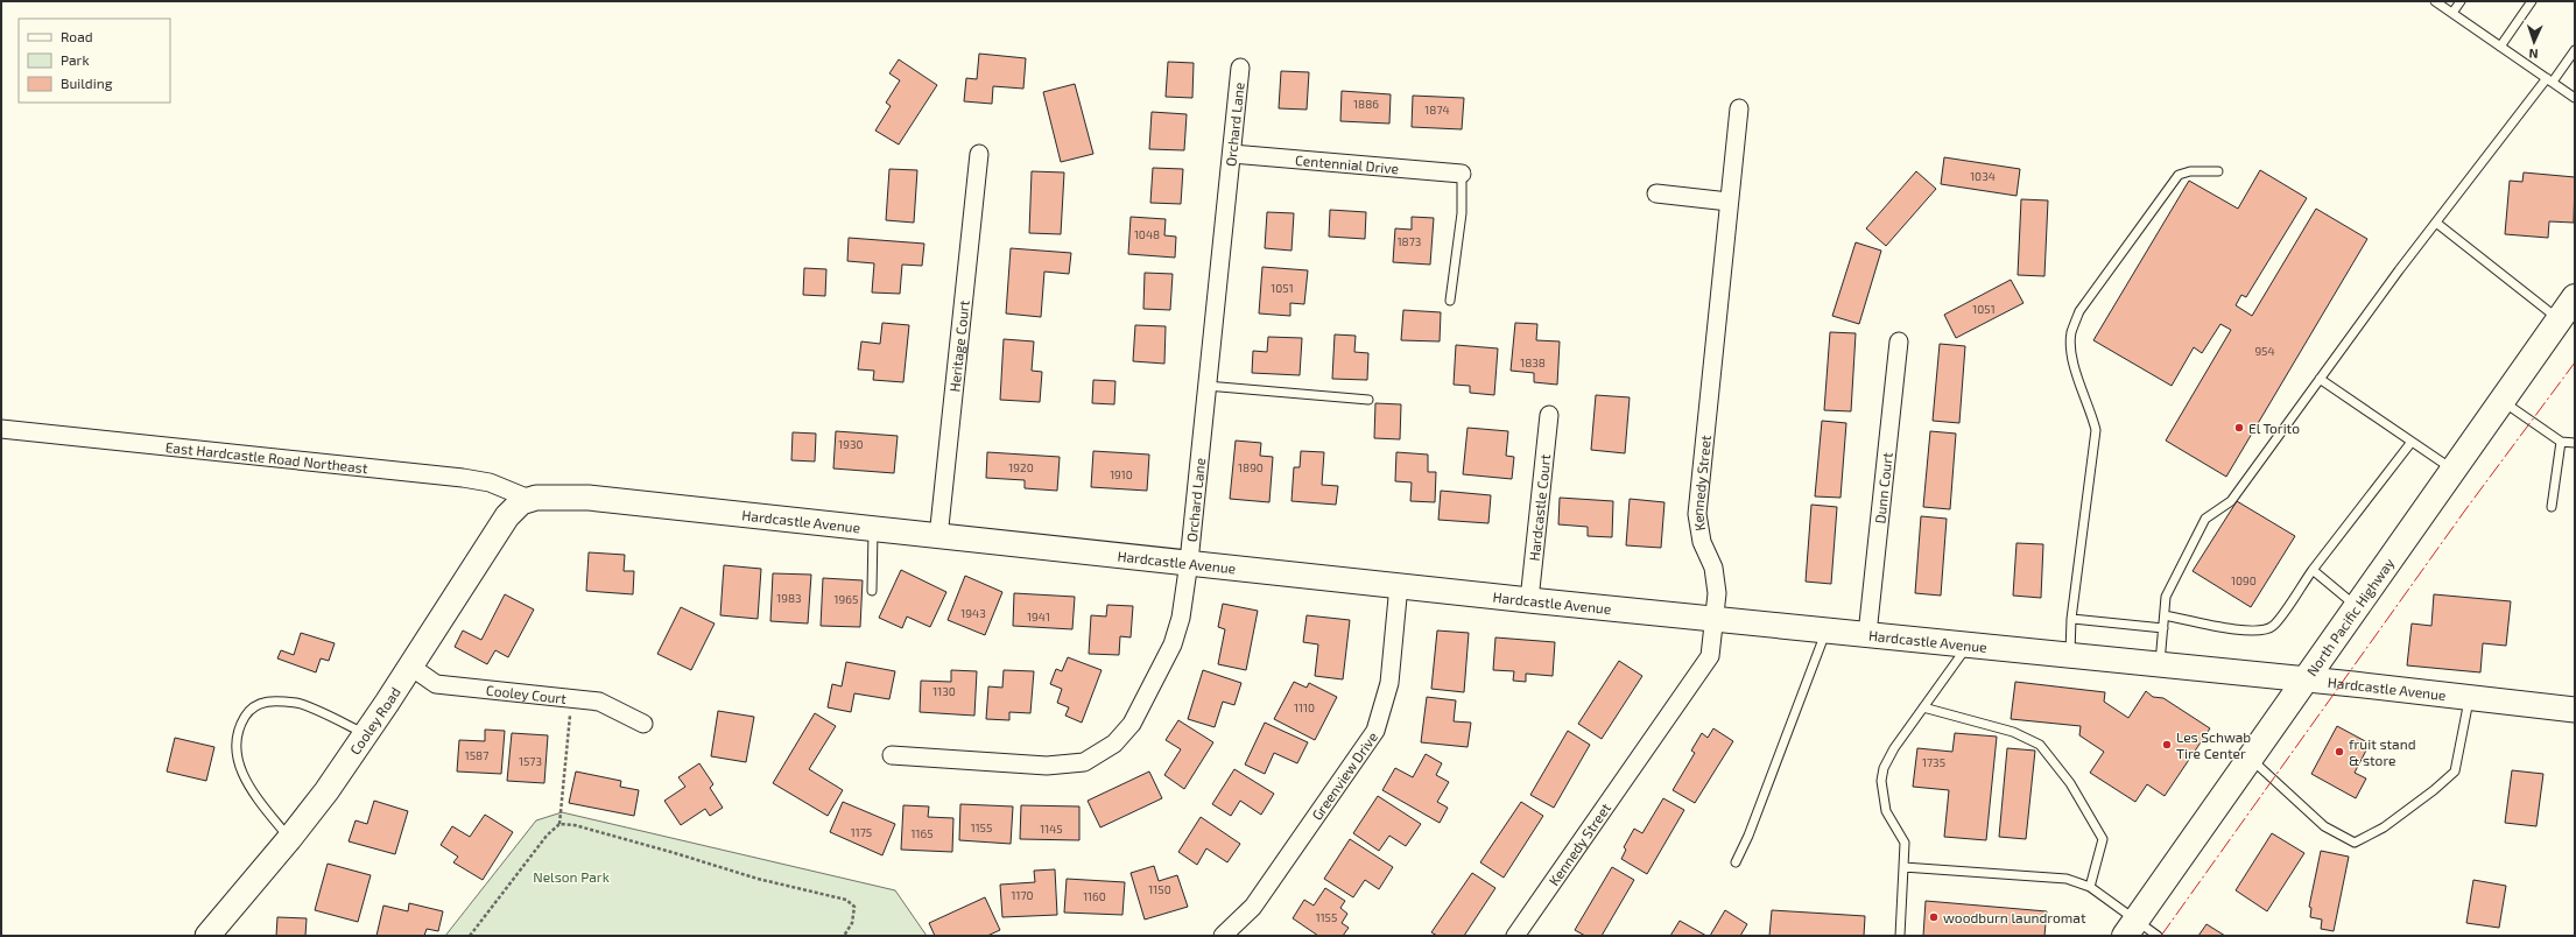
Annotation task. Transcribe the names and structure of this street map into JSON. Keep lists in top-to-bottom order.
{
  "streets": {
    "main road": ["North Pacific Highway"],
    "street": [
      "Orchard Lane",
      "Centennial Drive",
      "Heritage Court",
      "East Hardcastle Road Northeast",
      "Kennedy Street",
      "Dunn Court",
      "Hardcastle Court",
      "Hardcastle Avenue",
      "Cooley Court",
      "Cooley Road",
      "Greenview Drive"
    ]
  },
  "crossings": [
    ["Orchard Lane", "Centennial Drive"],
    ["Orchard Lane", "Hardcastle Avenue"],
    ["Heritage Court", "Hardcastle Avenue"],
    ["East Hardcastle Road Northeast", "Hardcastle Avenue"],
    ["East Hardcastle Road Northeast", "Cooley Road"],
    ["Kennedy Street", "Hardcastle Avenue"],
    ["Dunn Court", "Hardcastle Avenue"],
    ["Hardcastle Court", "Hardcastle Avenue"],
    ["Hardcastle Avenue", "North Pacific Highway"],
    ["Hardcastle Avenue", "Cooley Road"],
    ["Hardcastle Avenue", "Greenview Drive"],
    ["Cooley Court", "Cooley Road"]
  ],
  "parks": ["Nelson Park"],
  "places": [
    "El Torito",
    "Les Schwab Tire Center",
    "fruit stand & store",
    "woodburn laundromat"
  ],
  "house_numbers": [
    "1886",
    "1874",
    "1034",
    "1048",
    "1873",
    "1051",
    "1051",
    "954",
    "1838",
    "1930",
    "1920",
    "1890",
    "1910",
    "1090",
    "1983",
    "1965",
    "1943",
    "1941",
    "1130",
    "1110",
    "1587",
    "1573",
    "1735",
    "1155",
    "1145",
    "1175",
    "1165",
    "1150",
    "1170",
    "1160",
    "1155"
  ],
  "legend": ["Road", "Park", "Building"],
  "north": "bottom"
}
